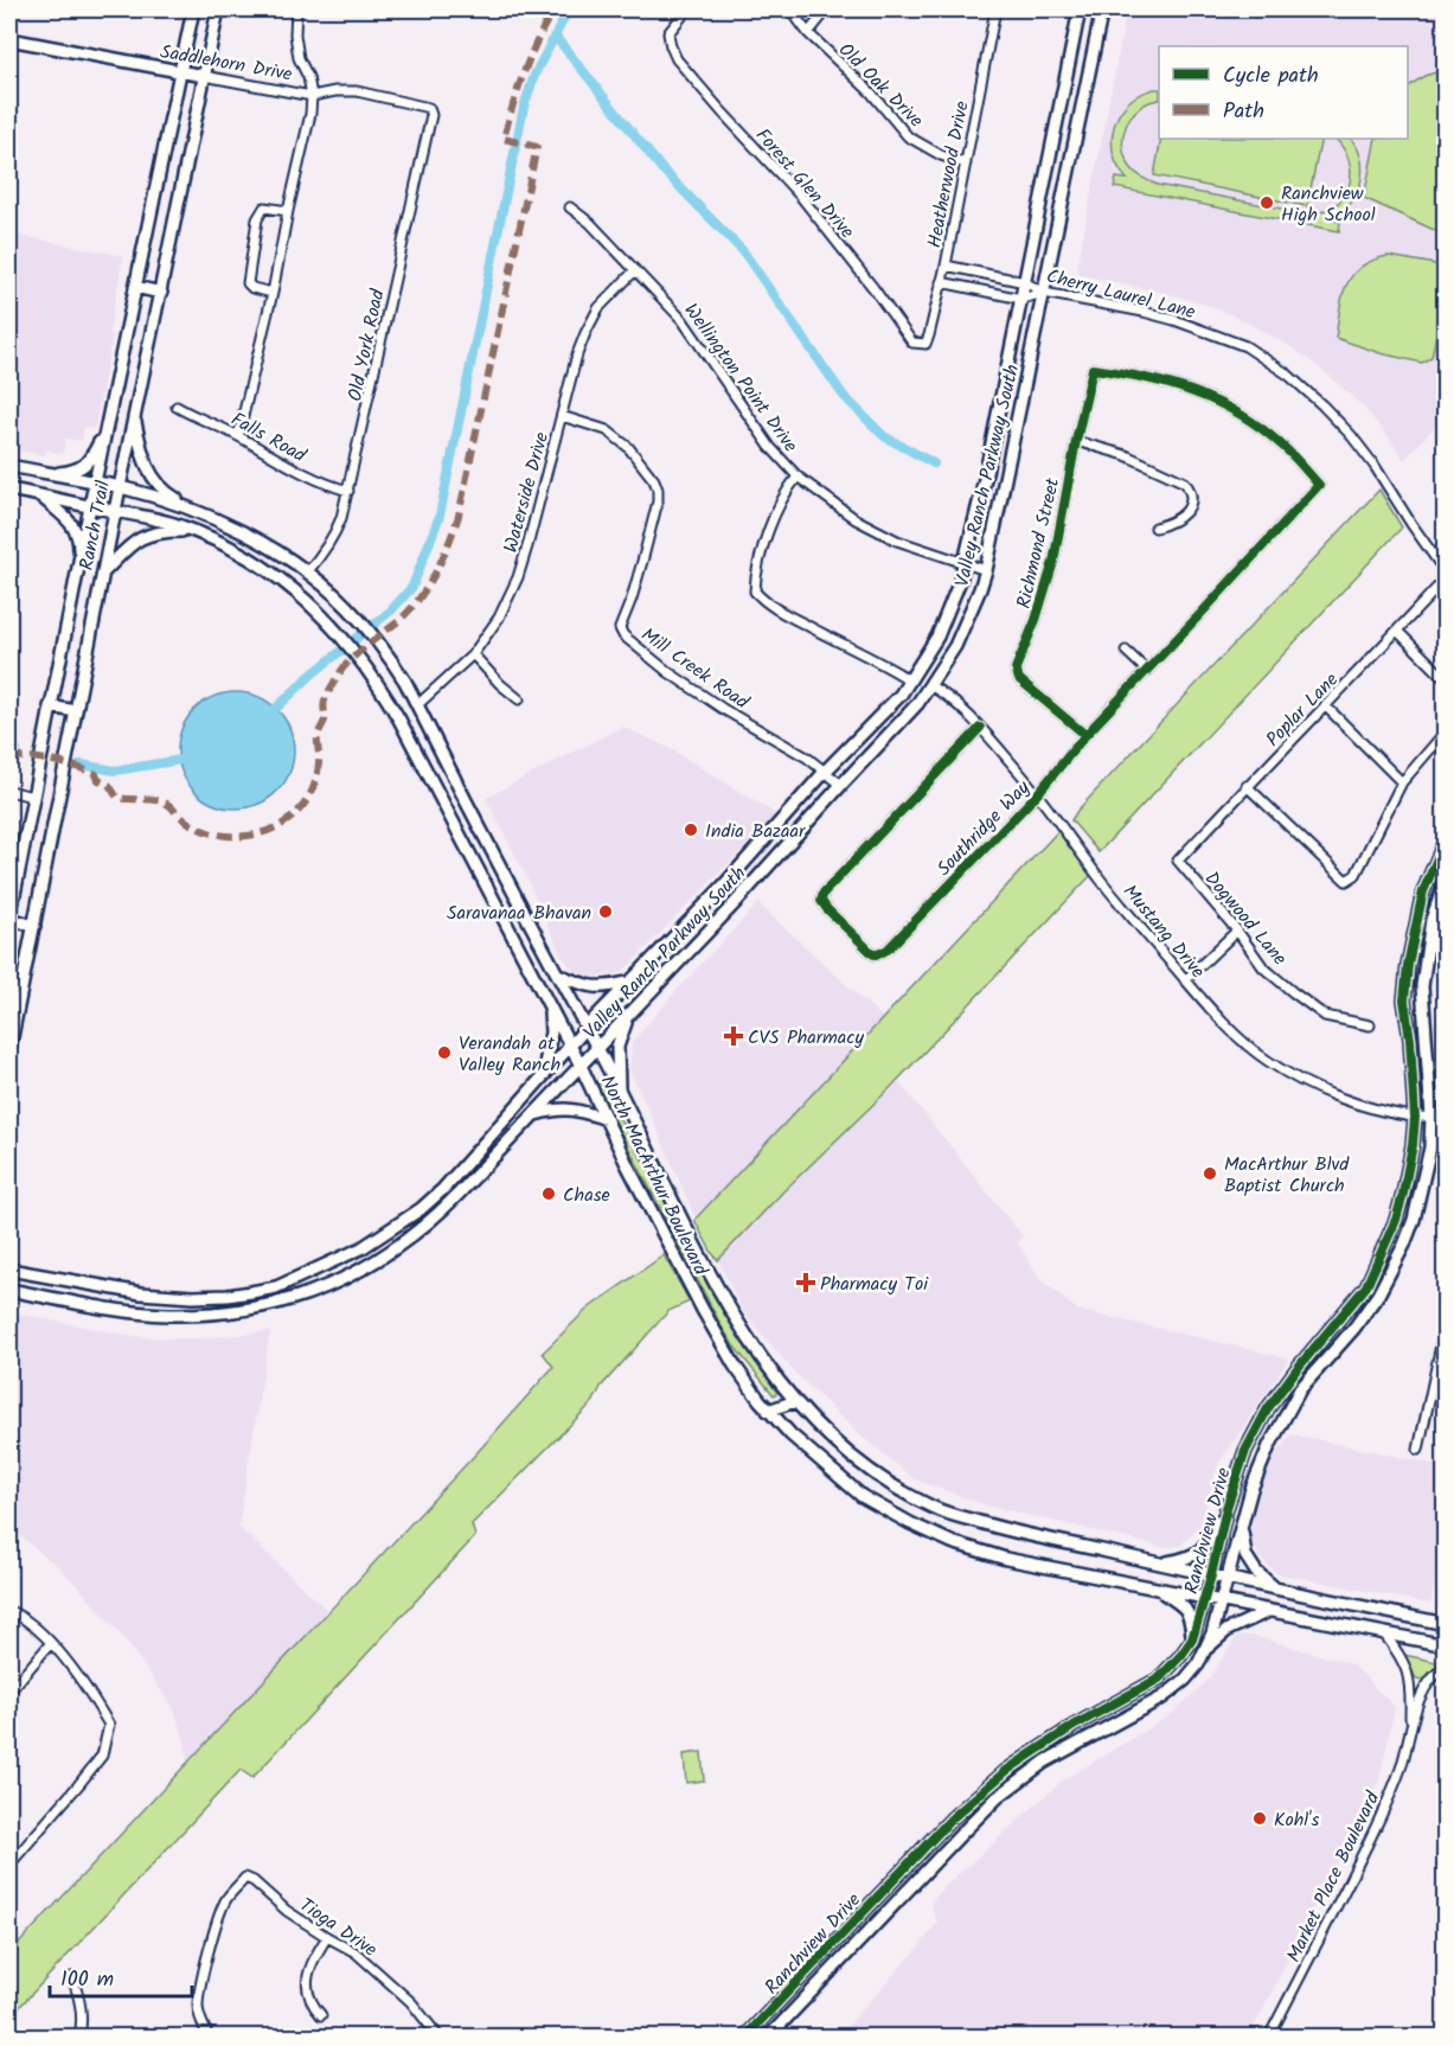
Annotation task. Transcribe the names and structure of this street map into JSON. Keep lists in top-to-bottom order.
{
  "streets": {
    "main road": [
      "Saddlehorn Drive",
      "Valley Ranch Parkway South",
      "Ranch Trail",
      "North MacArthur Boulevard",
      "Ranchview Drive"
    ],
    "street": [
      "Old Oak Drive",
      "Heatherwood Drive",
      "Forest Glen Drive",
      "Cherry Laurel Lane",
      "Old York Road",
      "Wellington Point Drive",
      "Falls Road",
      "Waterside Drive",
      "Richmond Street",
      "Mill Creek Road",
      "Poplar Lane",
      "Southridge Way",
      "Dogwood Lane",
      "Mustang Drive",
      "Market Place Boulevard",
      "Tioga Drive"
    ]
  },
  "crossings": [
    ["Saddlehorn Drive", "Old York Road"],
    ["Saddlehorn Drive", "Ranch Trail"],
    ["Old Oak Drive", "Heatherwood Drive"],
    ["Heatherwood Drive", "Forest Glen Drive"],
    ["Heatherwood Drive", "Cherry Laurel Lane"],
    ["Cherry Laurel Lane", "Valley Ranch Parkway South"],
    ["Old York Road", "Falls Road"],
    ["Old York Road", "North MacArthur Boulevard"],
    ["Wellington Point Drive", "Valley Ranch Parkway South"],
    ["Wellington Point Drive", "Waterside Drive"],
    ["Valley Ranch Parkway South", "Mill Creek Road"],
    ["Valley Ranch Parkway South", "Mustang Drive"],
    ["Valley Ranch Parkway South", "North MacArthur Boulevard"],
    ["Waterside Drive", "Mill Creek Road"],
    ["Waterside Drive", "North MacArthur Boulevard"],
    ["Ranch Trail", "North MacArthur Boulevard"],
    ["Richmond Street", "Southridge Way"],
    ["Poplar Lane", "Dogwood Lane"],
    ["Southridge Way", "Mustang Drive"],
    ["Mustang Drive", "Ranchview Drive"],
    ["North MacArthur Boulevard", "Ranchview Drive"],
    ["North MacArthur Boulevard", "Market Place Boulevard"]
  ],
  "places": {
    "other": [
      "Ranchview High School",
      "India Bazaar",
      "Saravanaa Bhavan",
      "Verandah at Valley Ranch",
      "MacArthur Blvd Baptist Church",
      "Chase",
      "Kohl's"
    ],
    "health": ["CVS Pharmacy", "Pharmacy Toi"]
  },
  "legend": ["Cycle path", "Path"],
  "scale_bar": "100 m"
}
